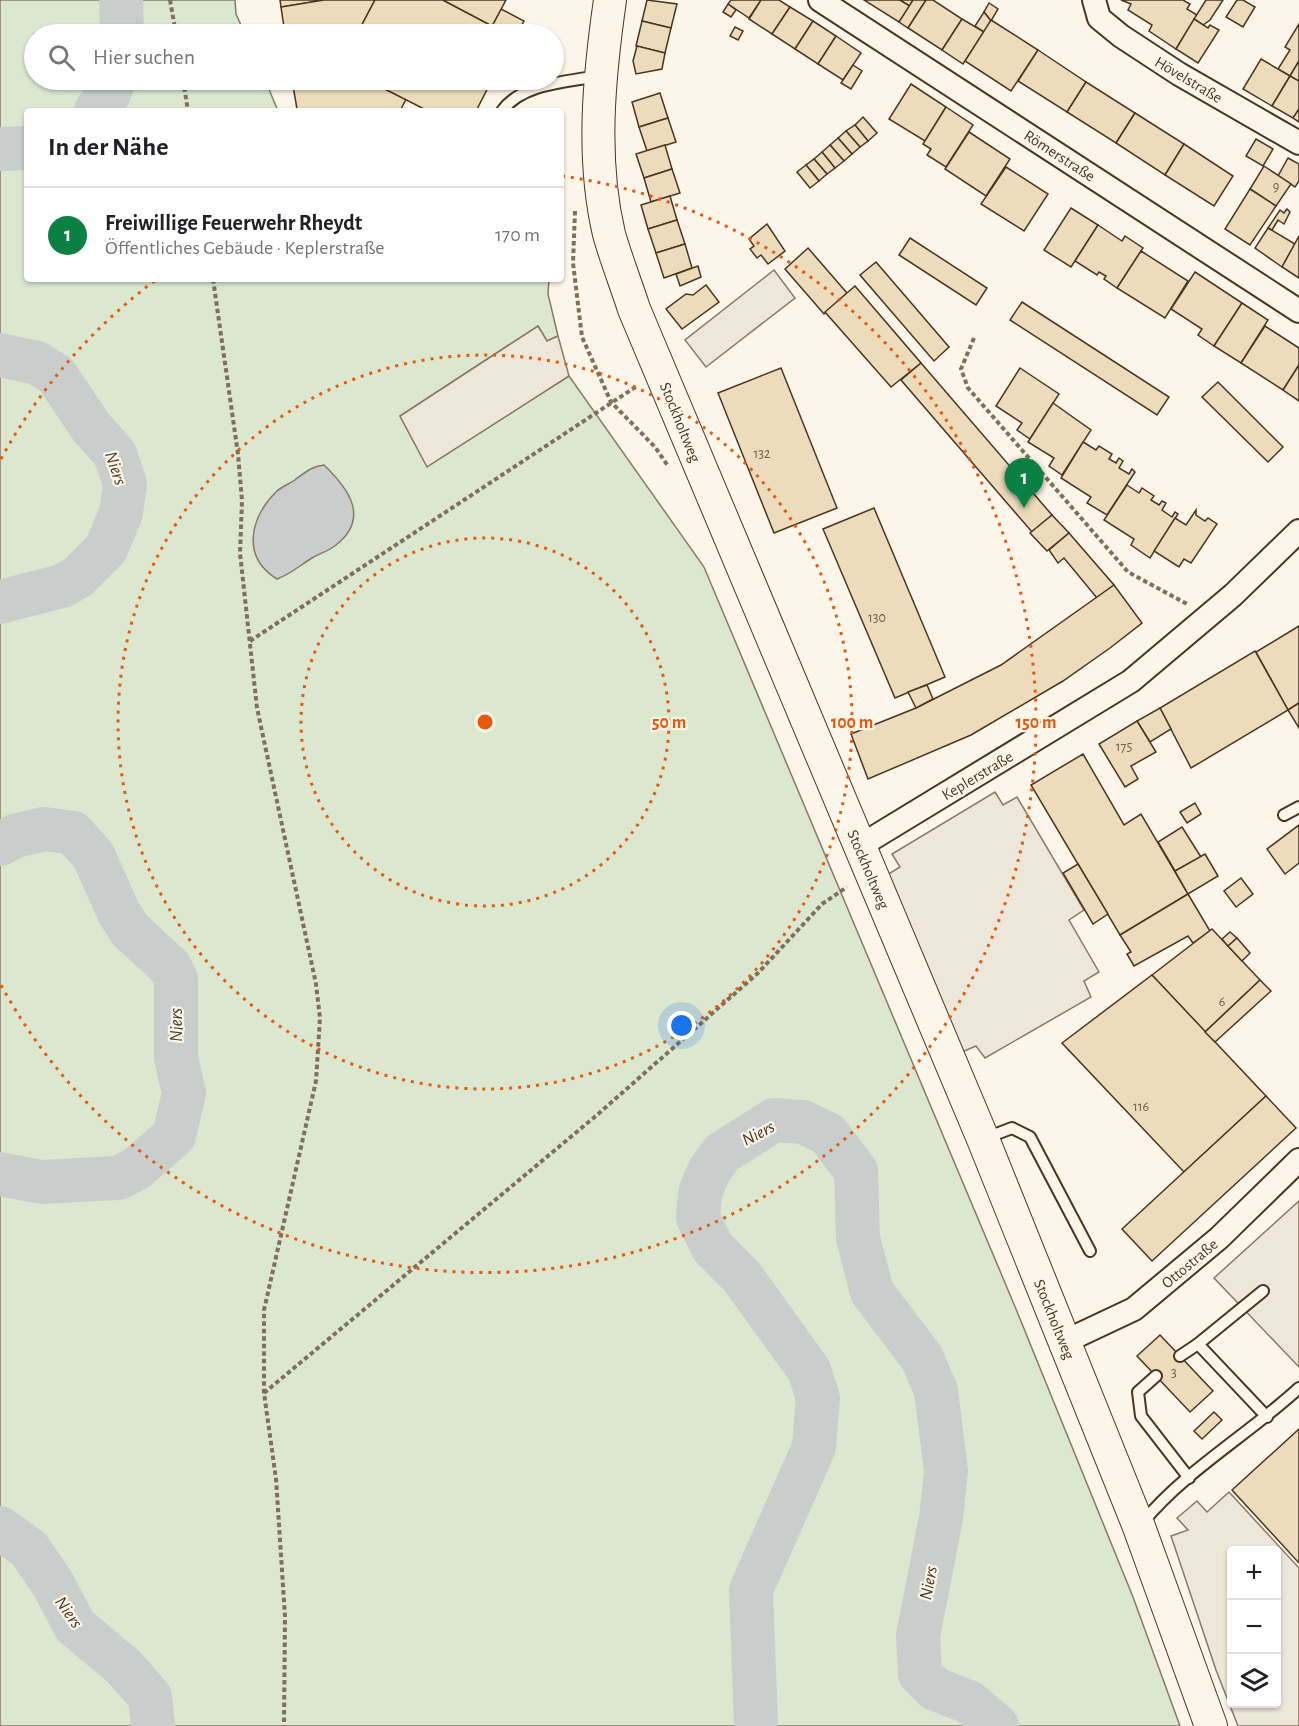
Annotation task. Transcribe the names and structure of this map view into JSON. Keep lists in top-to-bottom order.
{
  "streets": {
    "main road": ["Stockholtweg"],
    "street": [
      "Hövelstraße",
      "Römerstraße",
      "Keplerstraße",
      "Ottostraße"
    ]
  },
  "crossings": [
    ["Stockholtweg", "Keplerstraße"],
    ["Stockholtweg", "Ottostraße"]
  ],
  "water": ["Niers"],
  "house_numbers": [
    "9",
    "132",
    "130",
    "175",
    "6",
    "116",
    "3"
  ],
  "page": {
    "search": "Hier suchen",
    "heading": "In der Nähe",
    "list": [
      {
        "mark": "1",
        "name": "Freiwillige Feuerwehr Rheydt",
        "note": "Öffentliches Gebäude · Keplerstraße",
        "value": "170 m"
      }
    ],
    "pins": "1",
    "map_buttons": ["+", "−"]
  },
  "rings": ["50 m", "100 m", "150 m"]
}
